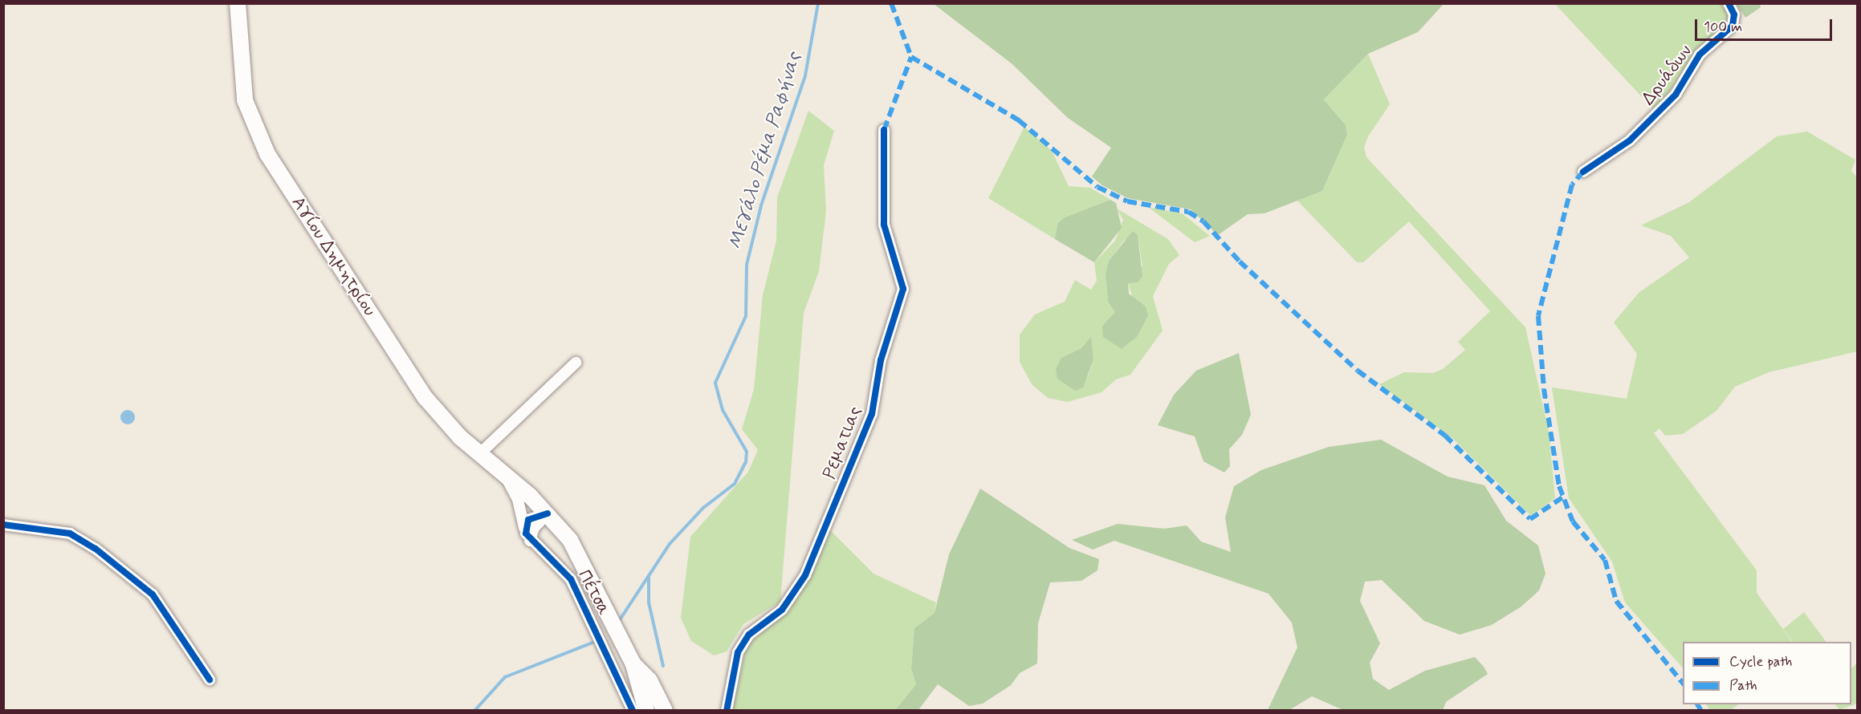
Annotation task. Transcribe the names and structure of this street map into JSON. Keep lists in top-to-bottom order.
{
  "streets": {
    "main road": ["Αγίου Δημητρίου", "Πέτσα"],
    "street": ["Δρυάδων", "Ρεματιας"]
  },
  "crossings": [
    ["Αγίου Δημητρίου", "Πέτσα"]
  ],
  "water": ["Μεγάλο Ρέμα Ραφήνας"],
  "legend": ["Cycle path", "Path"],
  "scale_bar": "100 m"
}
